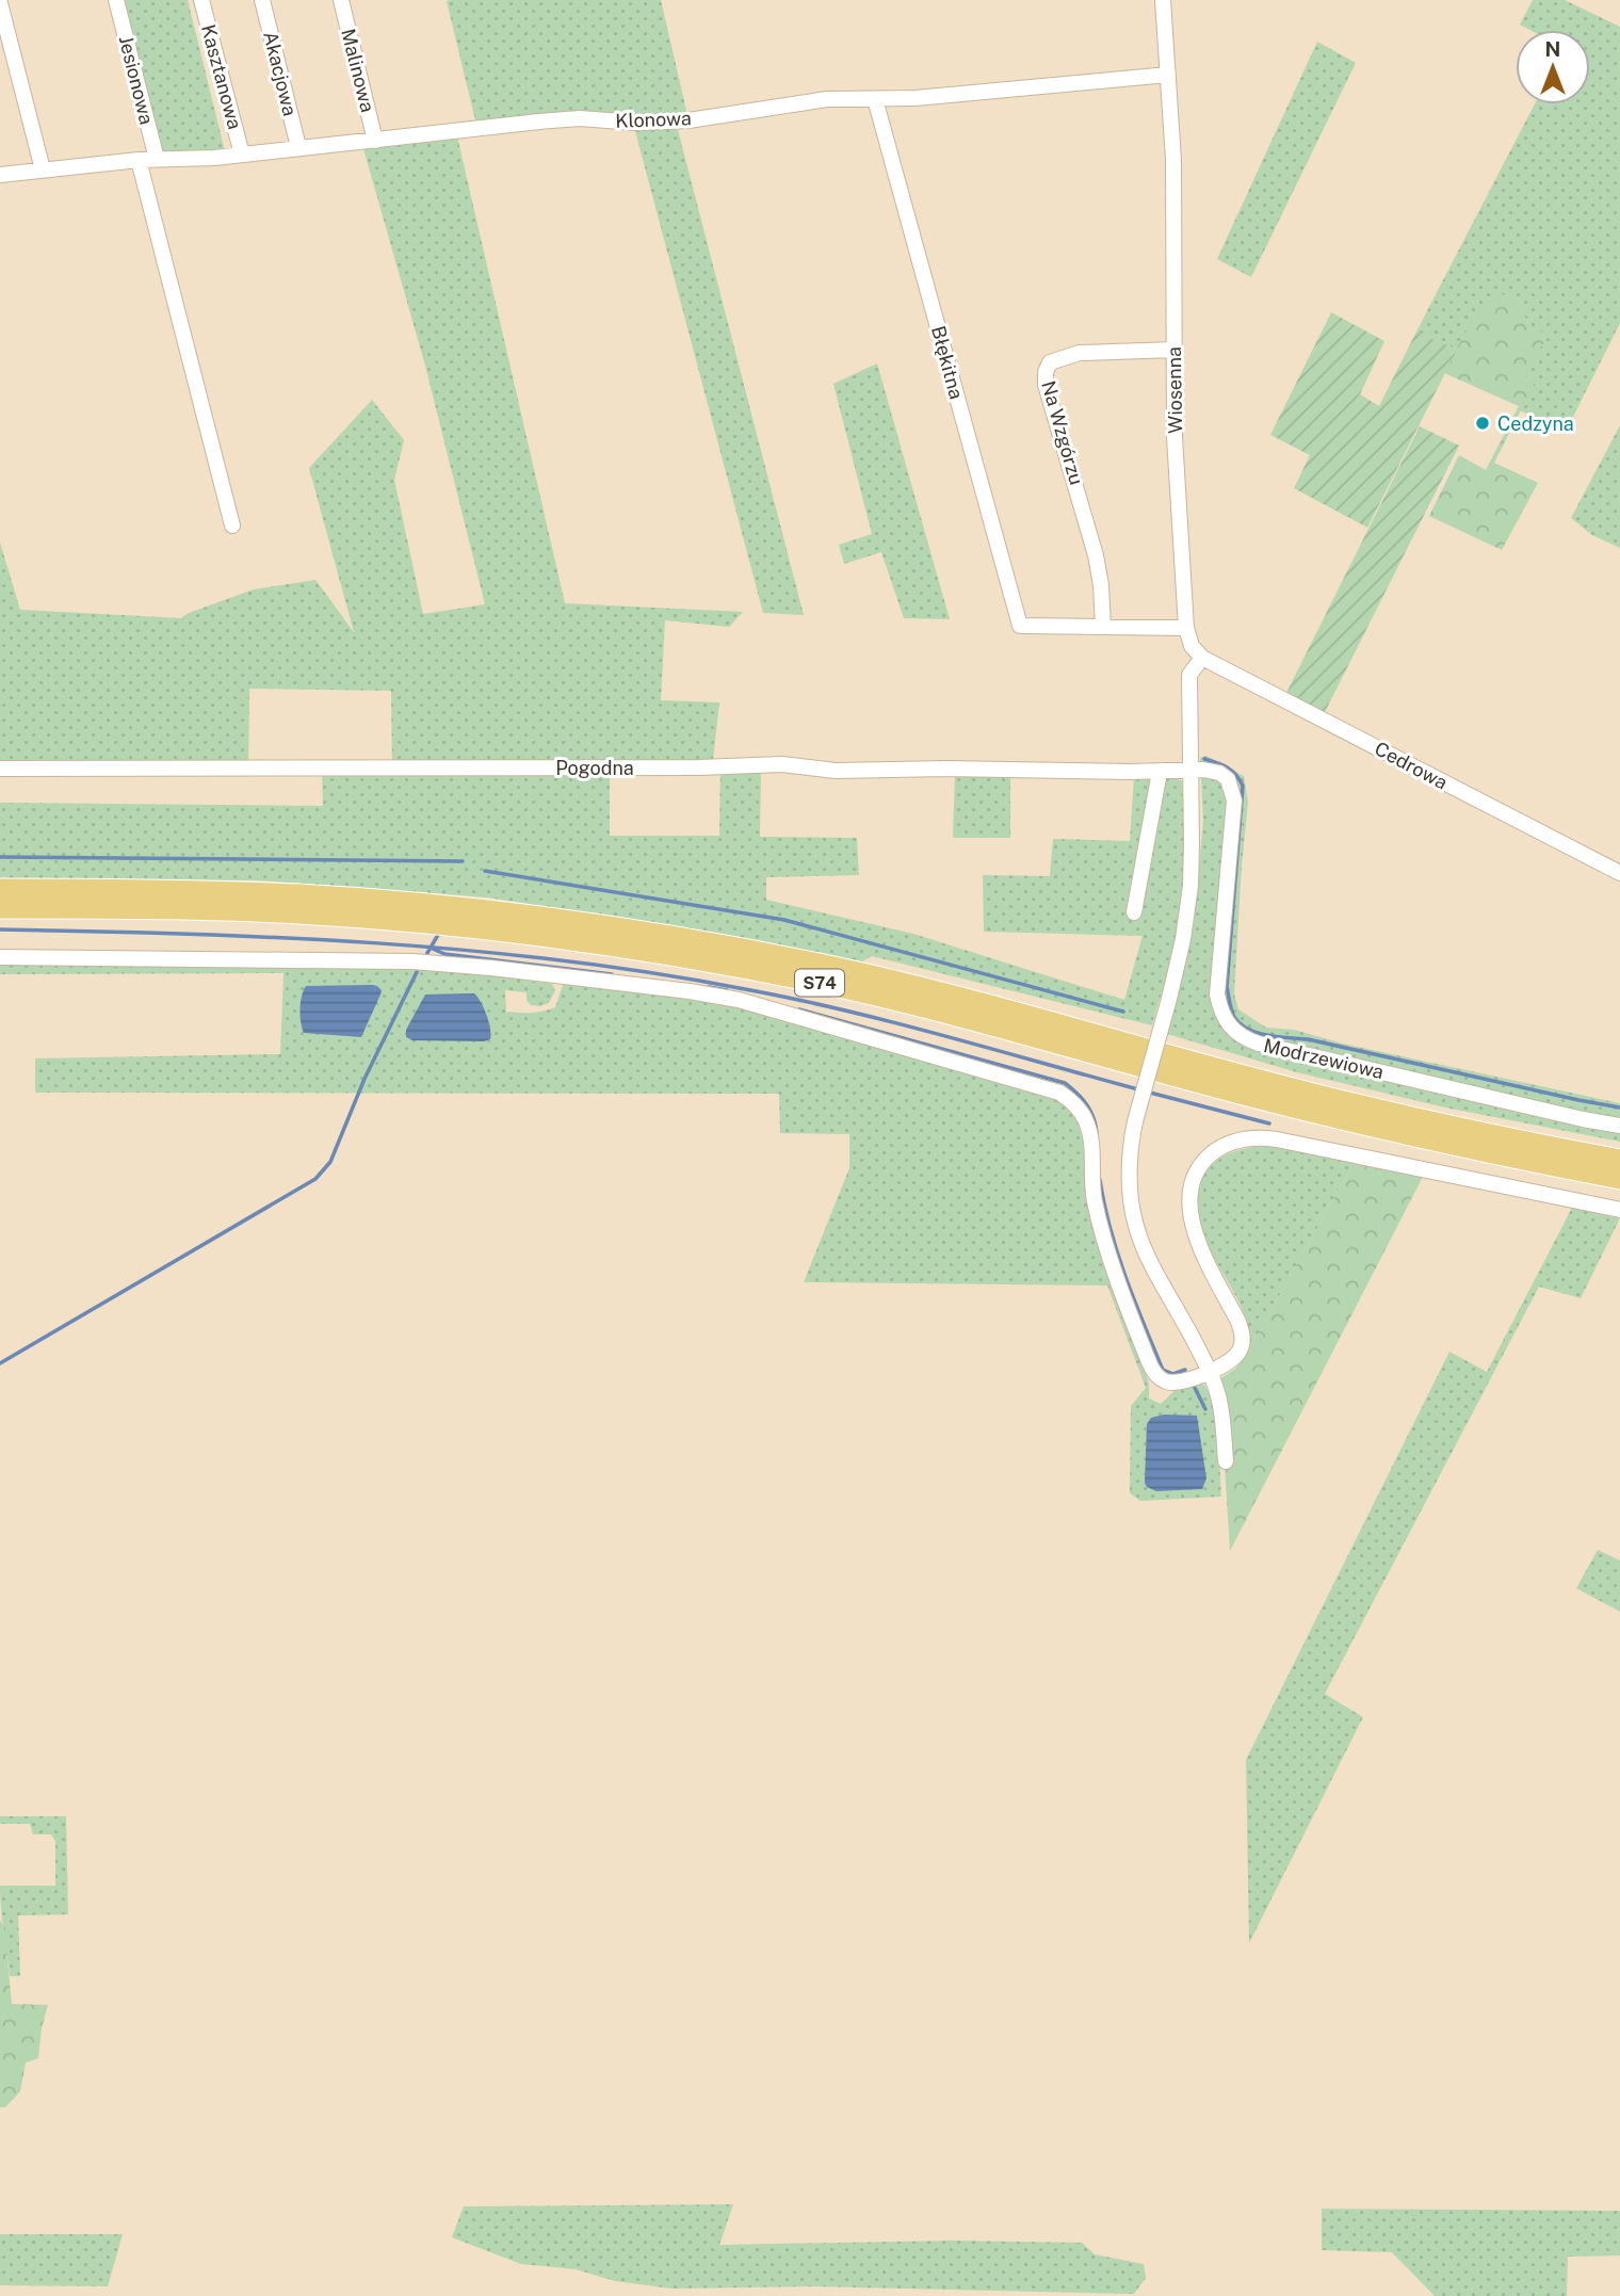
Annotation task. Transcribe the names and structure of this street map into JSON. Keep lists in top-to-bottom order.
{
  "streets": {
    "highway": ["S74"],
    "street": [
      "Malinowa",
      "Akacjowa",
      "Kasztanowa",
      "Jesionowa",
      "Klonowa",
      "Błękitna",
      "Wiosenna",
      "Na Wzgórzu",
      "Cedrowa",
      "Pogodna",
      "Modrzewiowa"
    ]
  },
  "crossings": [
    ["Malinowa", "Klonowa"],
    ["Akacjowa", "Klonowa"],
    ["Kasztanowa", "Klonowa"],
    ["Jesionowa", "Klonowa"],
    ["Klonowa", "Błękitna"],
    ["Klonowa", "Wiosenna"],
    ["Błękitna", "Na Wzgórzu"],
    ["Wiosenna", "Na Wzgórzu"],
    ["Wiosenna", "Cedrowa"],
    ["Pogodna", "Modrzewiowa"]
  ],
  "places": ["Cedzyna"],
  "north": "top"
}
